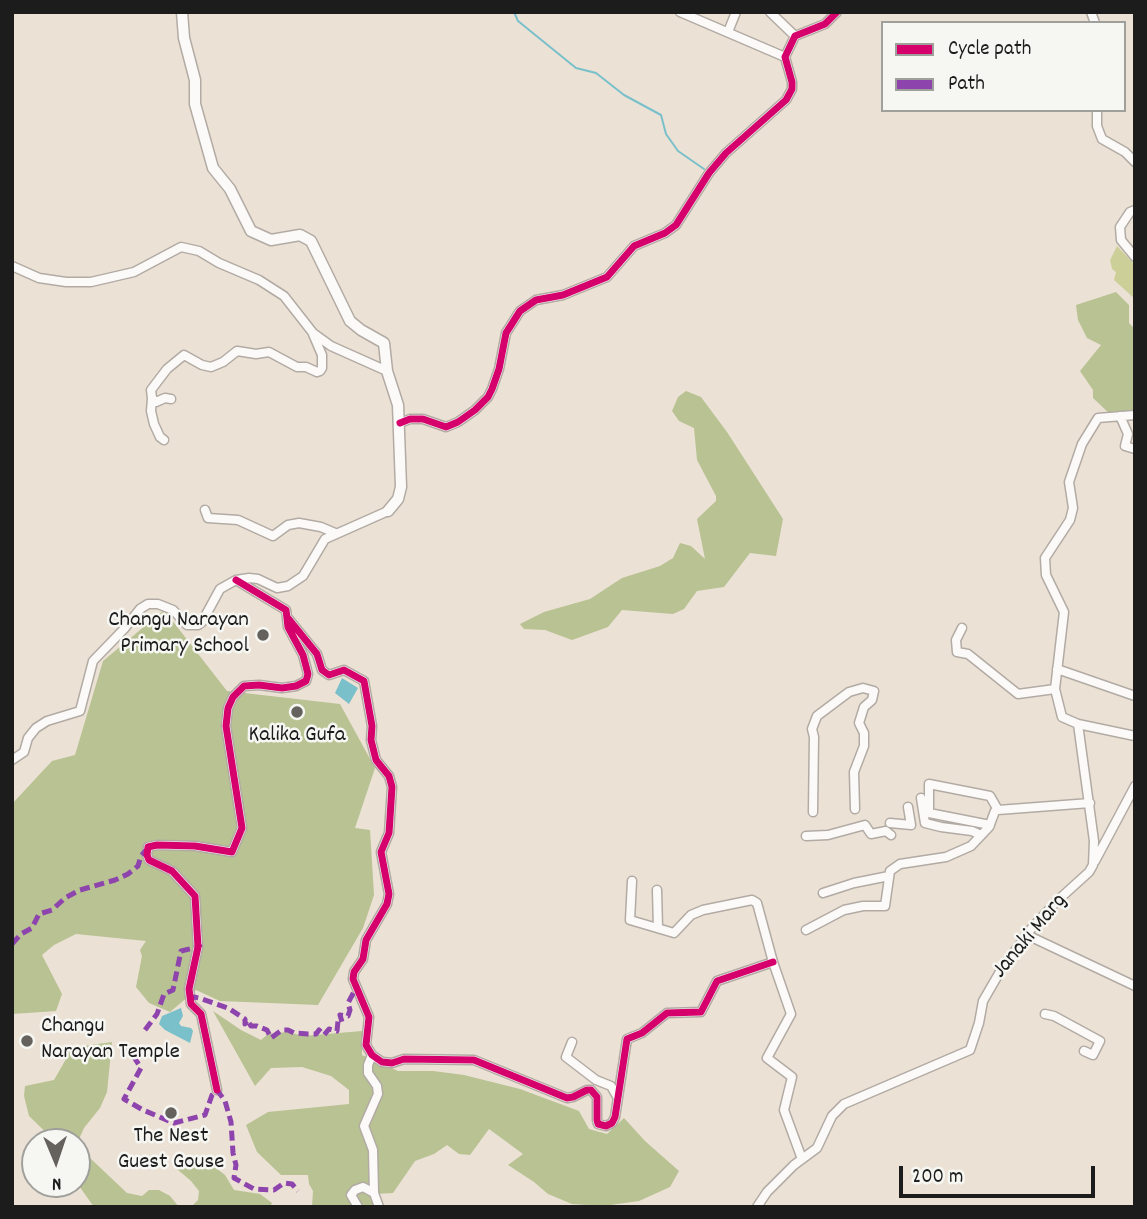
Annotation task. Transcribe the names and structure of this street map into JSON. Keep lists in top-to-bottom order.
{
  "streets": {
    "street": ["Janaki Marg"]
  },
  "places": [
    "Changu Narayan Primary School",
    "Kalika Gufa",
    "Changu Narayan Temple",
    "The Nest Guest Gouse"
  ],
  "legend": ["Cycle path", "Path"],
  "scale_bar": "200 m",
  "north": "bottom"
}
